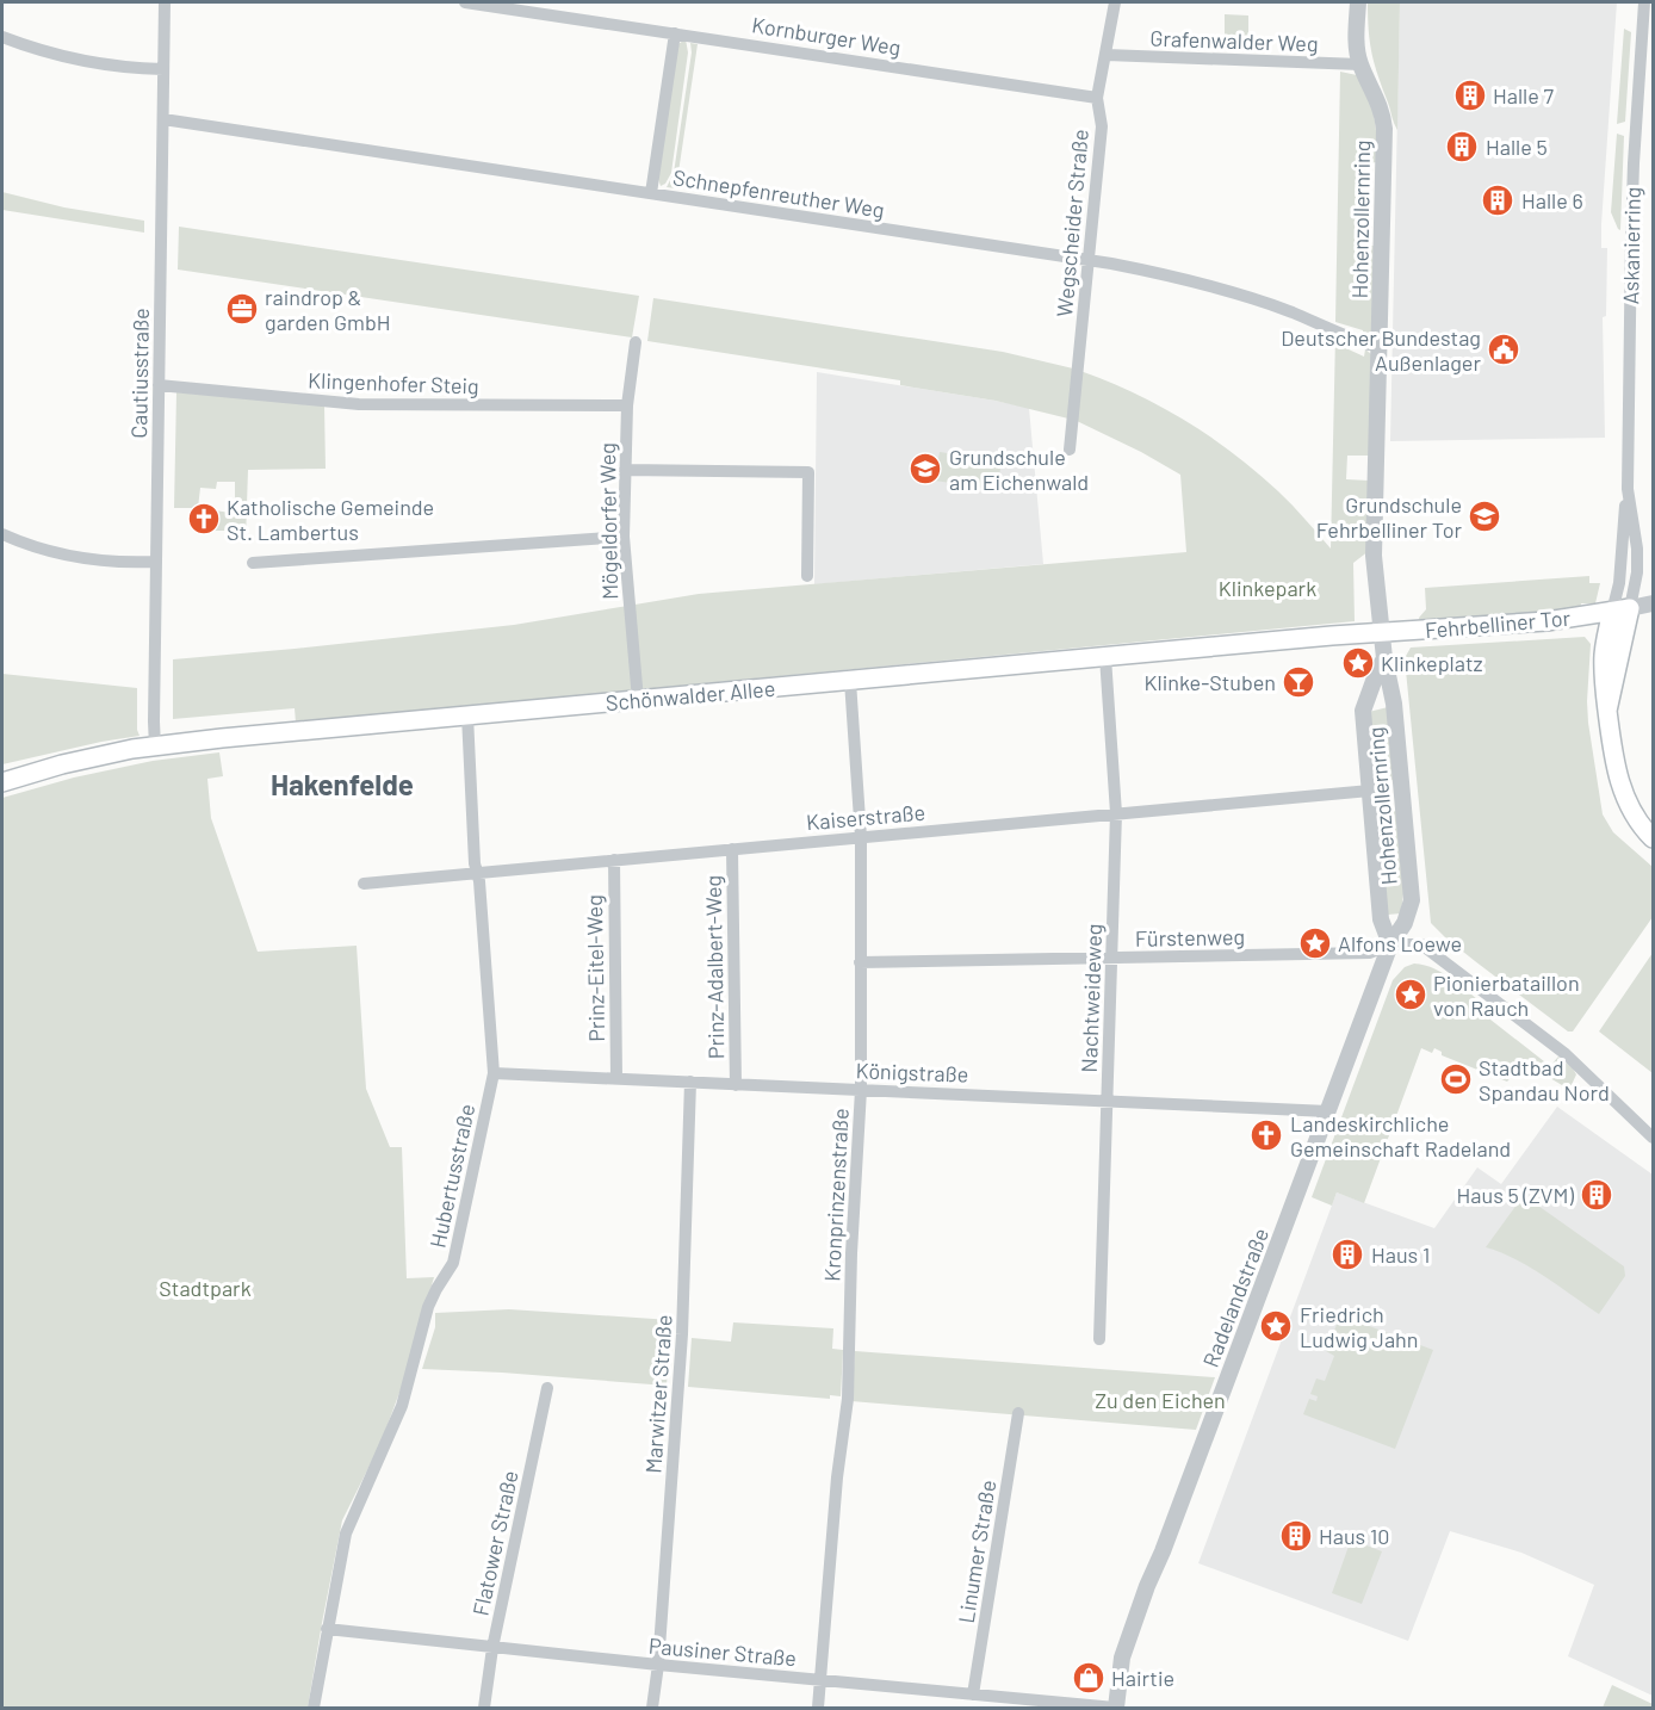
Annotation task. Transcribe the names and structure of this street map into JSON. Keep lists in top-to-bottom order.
{
  "streets": {
    "main road": ["Askanierring", "Fehrbelliner Tor", "Schönwalder Allee"],
    "street": [
      "Kornburger Weg",
      "Grafenwalder Weg",
      "Schnepfenreuther Weg",
      "Hohenzollernring",
      "Wegscheider Straße",
      "Cautiusstraße",
      "Klingenhofer Steig",
      "Mögeldorfer Weg",
      "Kaiserstraße",
      "Fürstenweg",
      "Prinz-Adalbert-Weg",
      "Prinz-Eitel-Weg",
      "Nachtweideweg",
      "Königstraße",
      "Hubertusstraße",
      "Kronprinzenstraße",
      "Radelandstraße",
      "Marwitzer Straße",
      "Flatower Straße",
      "Linumer Straße",
      "Pausiner Straße"
    ]
  },
  "crossings": [
    ["Kornburger Weg", "Wegscheider Straße"],
    ["Grafenwalder Weg", "Hohenzollernring"],
    ["Grafenwalder Weg", "Wegscheider Straße"],
    ["Schnepfenreuther Weg", "Hohenzollernring"],
    ["Schnepfenreuther Weg", "Wegscheider Straße"],
    ["Schnepfenreuther Weg", "Cautiusstraße"],
    ["Hohenzollernring", "Fehrbelliner Tor"],
    ["Hohenzollernring", "Schönwalder Allee"],
    ["Hohenzollernring", "Kaiserstraße"],
    ["Hohenzollernring", "Fürstenweg"],
    ["Hohenzollernring", "Radelandstraße"],
    ["Askanierring", "Fehrbelliner Tor"],
    ["Cautiusstraße", "Klingenhofer Steig"],
    ["Cautiusstraße", "Schönwalder Allee"],
    ["Klingenhofer Steig", "Mögeldorfer Weg"],
    ["Mögeldorfer Weg", "Schönwalder Allee"],
    ["Fehrbelliner Tor", "Schönwalder Allee"],
    ["Schönwalder Allee", "Nachtweideweg"],
    ["Schönwalder Allee", "Hubertusstraße"],
    ["Schönwalder Allee", "Kronprinzenstraße"],
    ["Kaiserstraße", "Prinz-Adalbert-Weg"],
    ["Kaiserstraße", "Prinz-Eitel-Weg"],
    ["Kaiserstraße", "Nachtweideweg"],
    ["Kaiserstraße", "Hubertusstraße"],
    ["Kaiserstraße", "Kronprinzenstraße"],
    ["Fürstenweg", "Nachtweideweg"],
    ["Fürstenweg", "Kronprinzenstraße"],
    ["Fürstenweg", "Radelandstraße"],
    ["Prinz-Adalbert-Weg", "Königstraße"],
    ["Prinz-Eitel-Weg", "Königstraße"],
    ["Nachtweideweg", "Königstraße"],
    ["Königstraße", "Hubertusstraße"],
    ["Königstraße", "Kronprinzenstraße"],
    ["Königstraße", "Radelandstraße"],
    ["Königstraße", "Marwitzer Straße"],
    ["Hubertusstraße", "Pausiner Straße"],
    ["Kronprinzenstraße", "Pausiner Straße"],
    ["Radelandstraße", "Pausiner Straße"],
    ["Marwitzer Straße", "Pausiner Straße"],
    ["Flatower Straße", "Pausiner Straße"],
    ["Linumer Straße", "Pausiner Straße"]
  ],
  "districts": ["Hakenfelde"],
  "parks": ["Klinkepark", "Stadtpark", "Zu den Eichen"],
  "places": {
    "building": [
      "Halle 7",
      "Halle 5",
      "Halle 6",
      "Haus 5 (ZVM)",
      "Haus 1",
      "Haus 10"
    ],
    "office": ["raindrop & garden GmbH"],
    "public building": ["Deutscher Bundestag Außenlager"],
    "school or university": ["Grundschule am Eichenwald", "Grundschule Fehrbelliner Tor"],
    "church": ["Katholische Gemeinde St. Lambertus", "Landeskirchliche Gemeinschaft Radeland"],
    "place": [
      "Klinkeplatz",
      "Alfons Loewe",
      "Pionierbataillon von Rauch",
      "Friedrich Ludwig Jahn"
    ],
    "bar": ["Klinke-Stuben"],
    "sports": ["Stadtbad Spandau Nord"],
    "shop": ["Hairtie"]
  }
}
